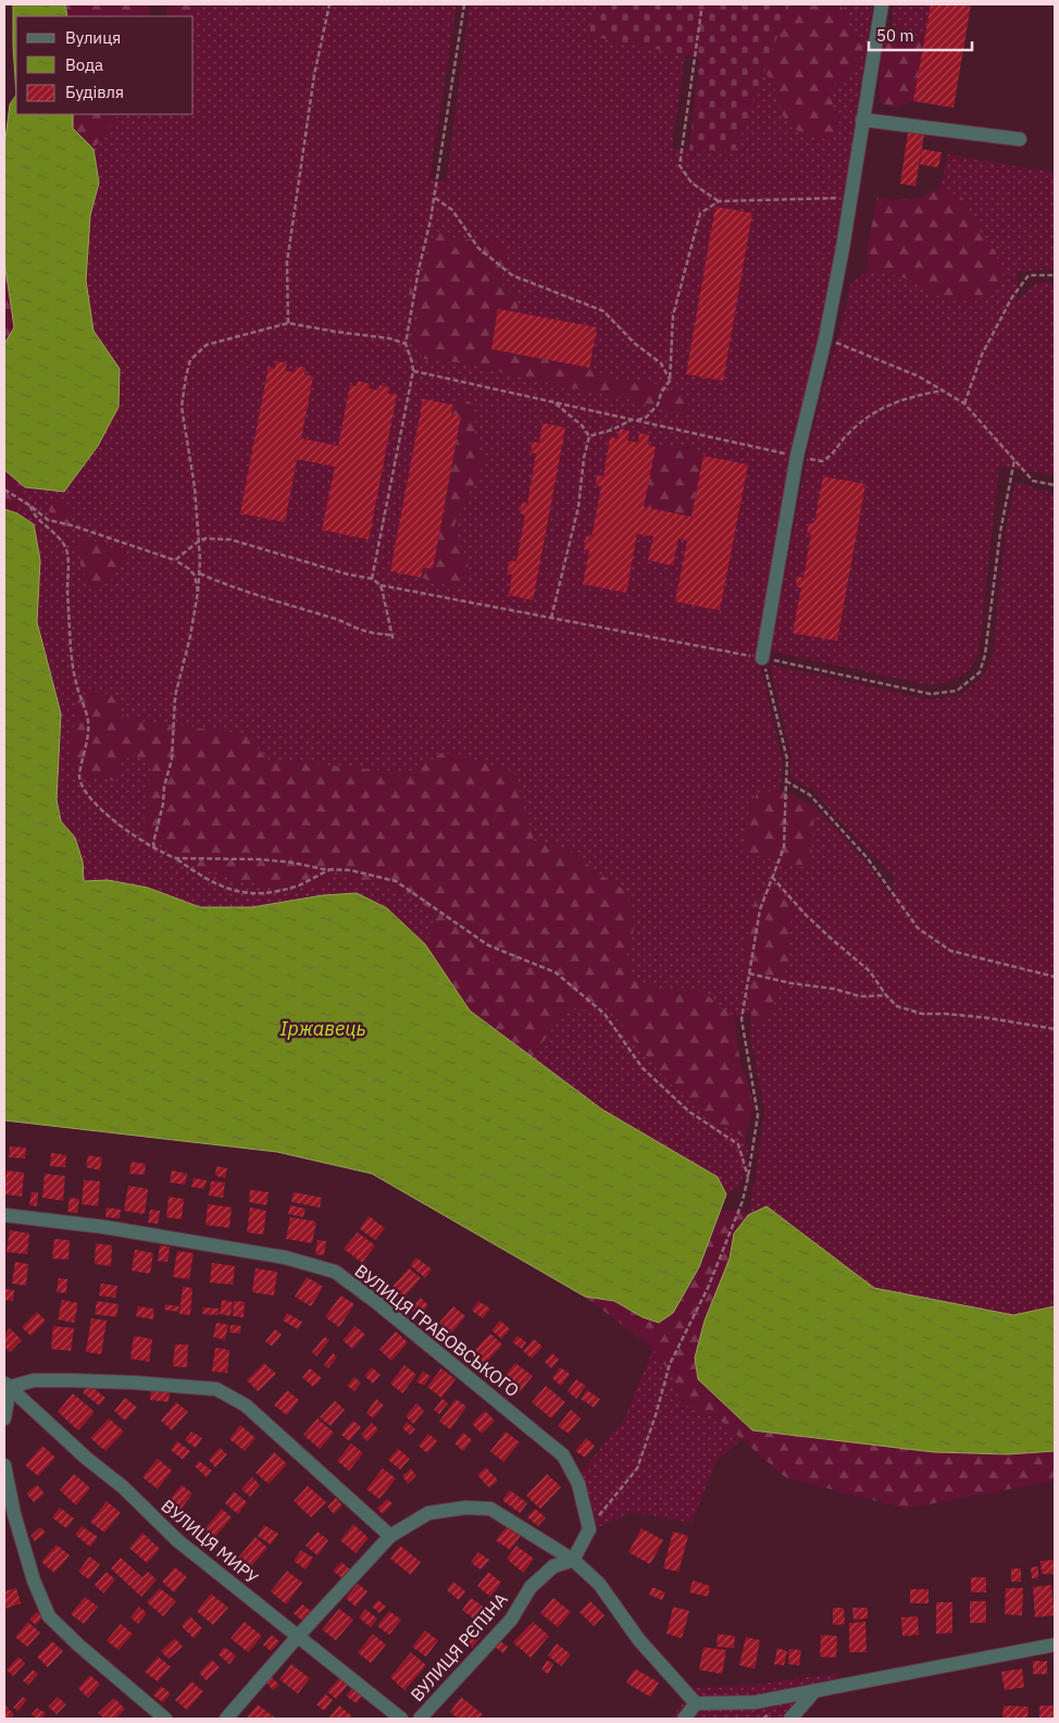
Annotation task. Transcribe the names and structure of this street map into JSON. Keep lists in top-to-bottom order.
{
  "streets": {
    "street": ["ВУЛИЦЯ ГРАБОВСЬКОГО", "ВУЛИЦЯ МИРУ", "ВУЛИЦЯ РЄПІНА"]
  },
  "water": ["Іржавець"],
  "legend": ["Вулиця", "Вода", "Будівля"],
  "scale_bar": "50 m"
}
